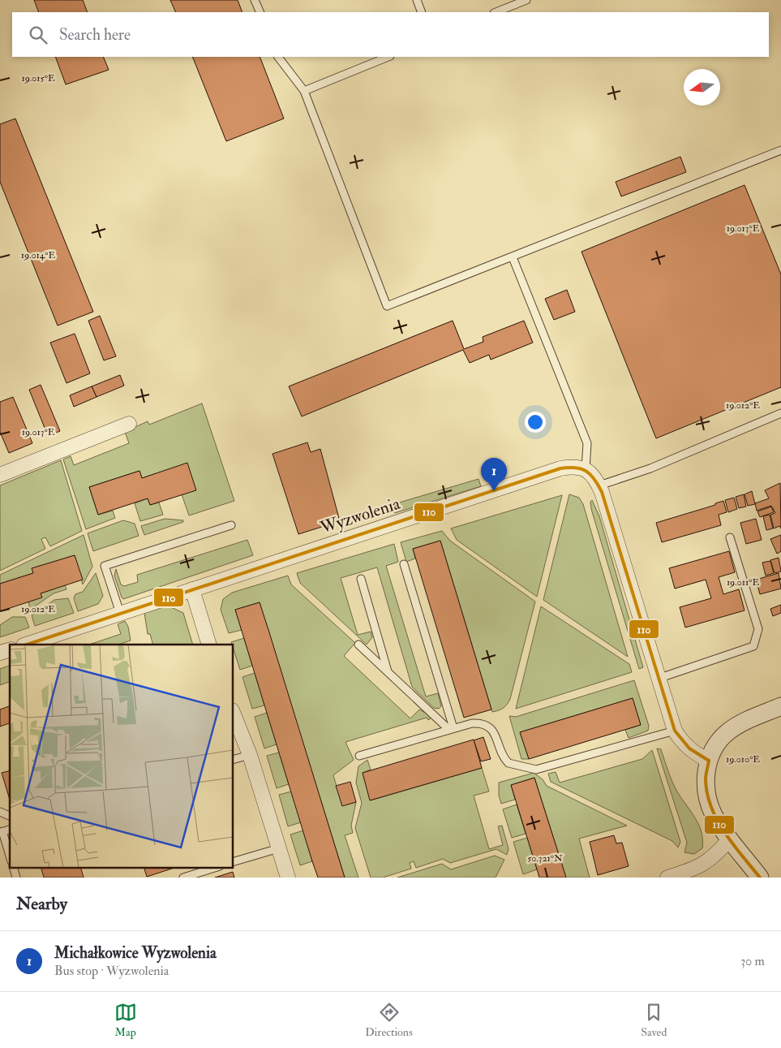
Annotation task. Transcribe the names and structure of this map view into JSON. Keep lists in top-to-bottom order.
{
  "streets": {
    "street": ["Wyzwolenia"]
  },
  "lines": ["transit line 110"],
  "north": "left",
  "page": {
    "search": "Search here",
    "pins": "1",
    "heading": "Nearby",
    "list": [
      {
        "mark": "1",
        "name": "Michałkowice Wyzwolenia",
        "note": "Bus stop · Wyzwolenia",
        "value": "30 m"
      }
    ],
    "nav": ["Map", "Directions", "Saved"]
  },
  "coordinates": [
    "19.015°E",
    "19.013°E",
    "19.014°E",
    "19.012°E",
    "19.011°E",
    "19.010°E",
    "50.321°N"
  ]
}
